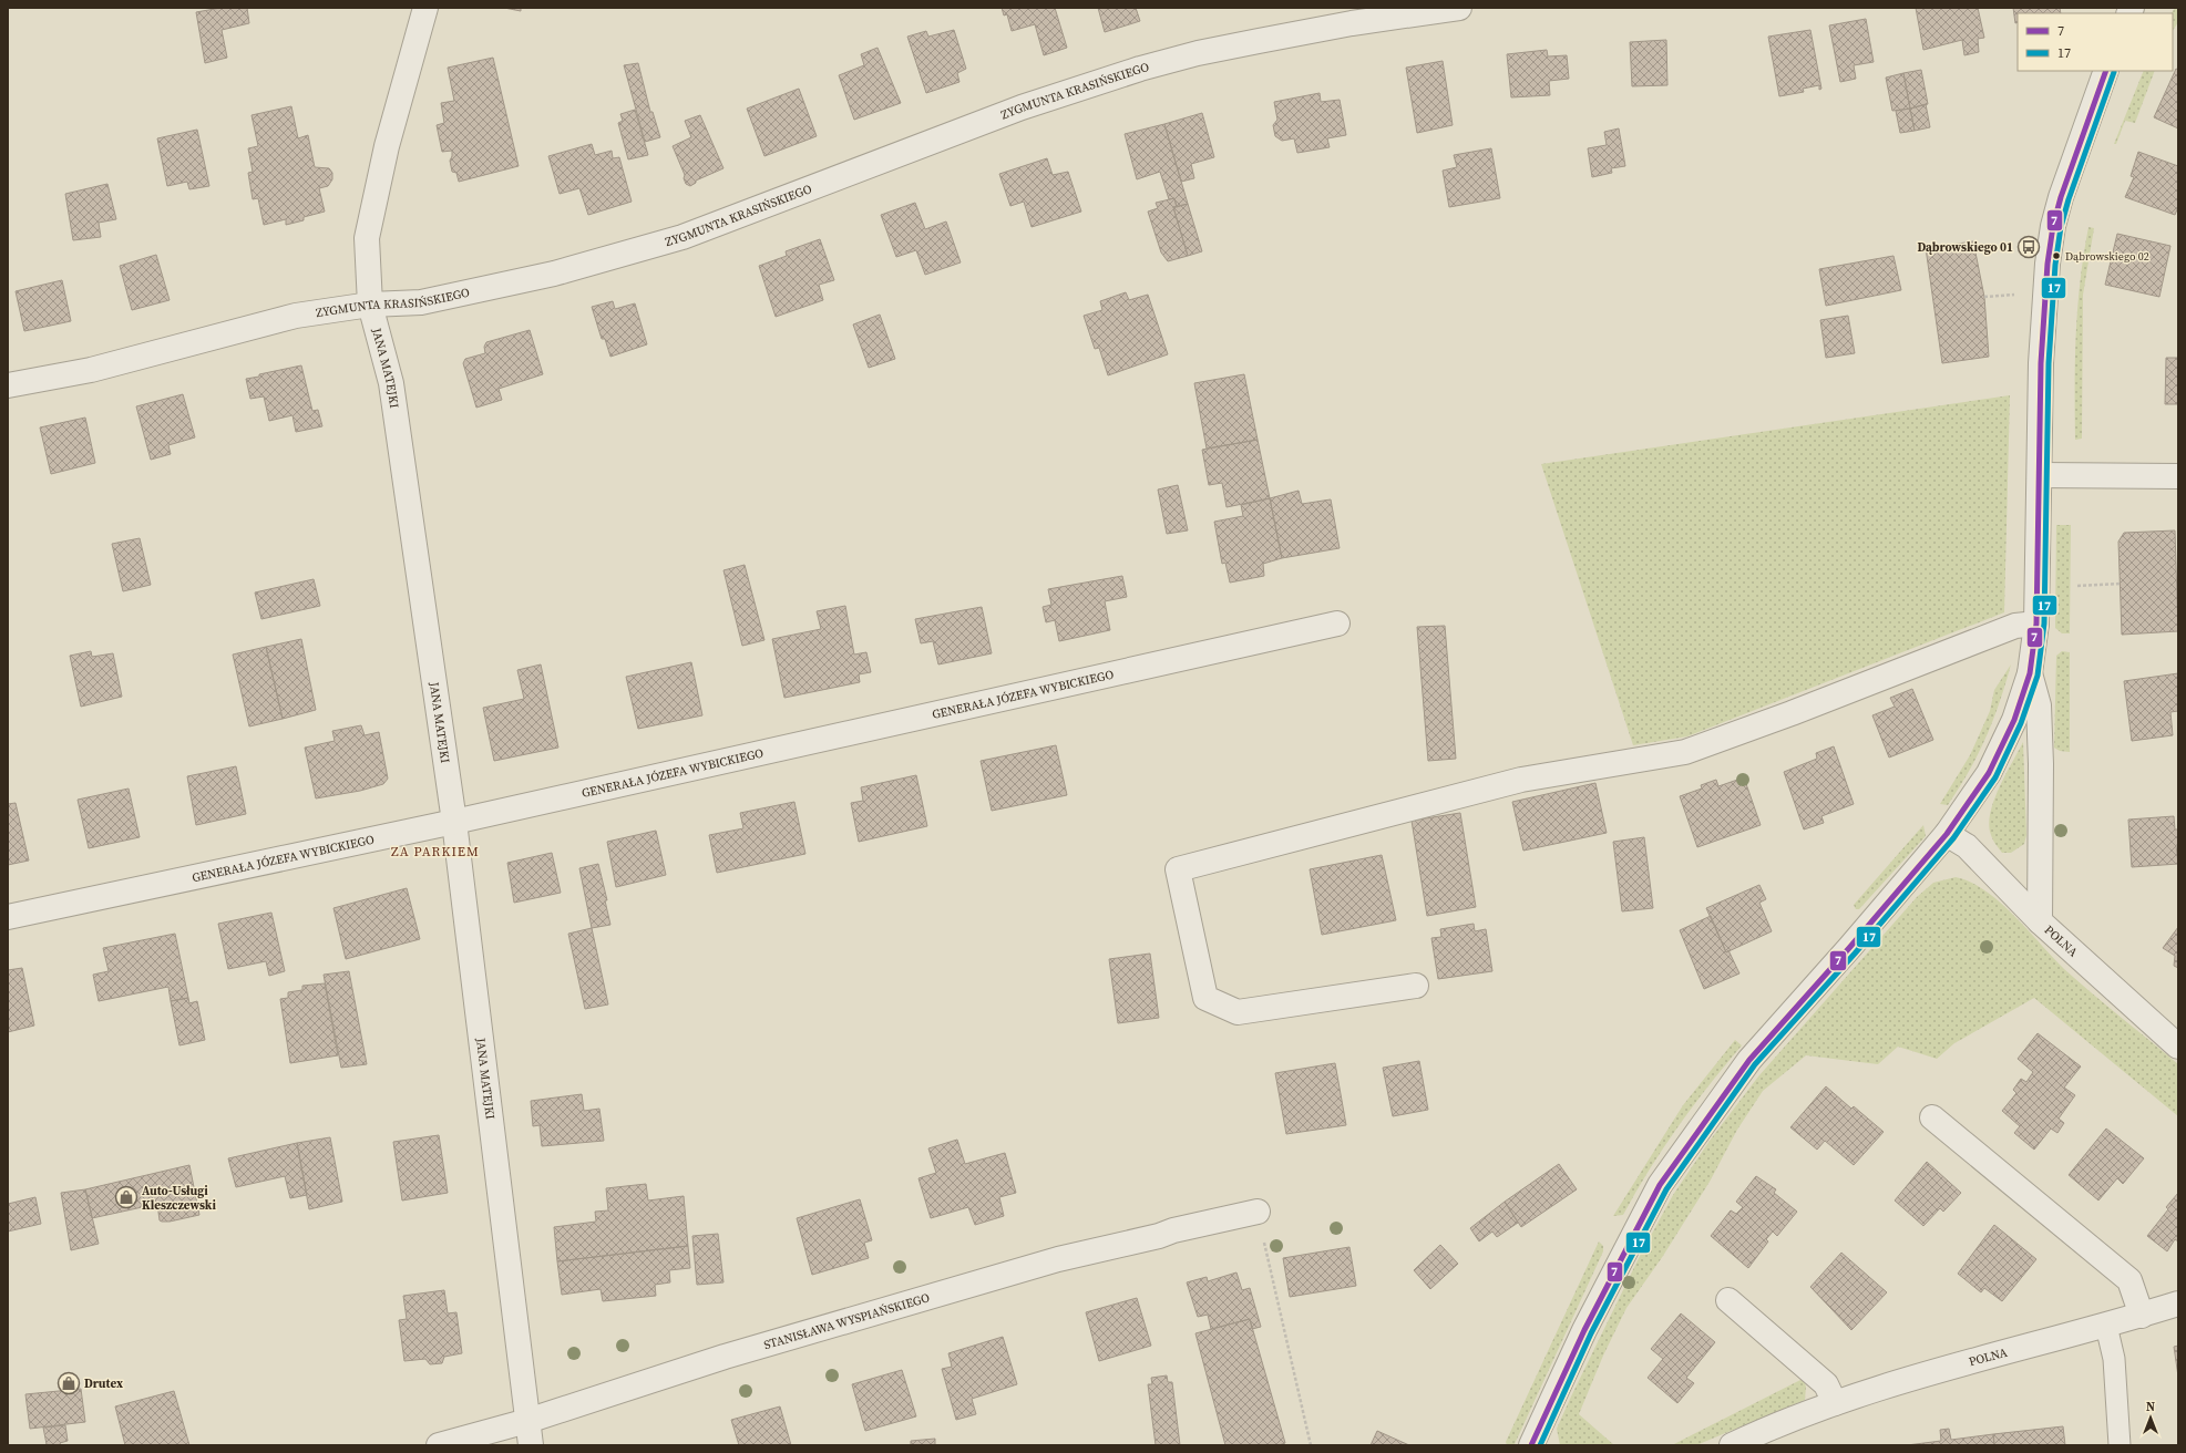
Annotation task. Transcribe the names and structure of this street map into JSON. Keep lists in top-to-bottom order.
{
  "streets": {
    "street": [
      "ZYGMUNTA KRASIŃSKIEGO",
      "JANA MATEJKI",
      "GENERAŁA JÓZEFA WYBICKIEGO",
      "POLNA",
      "STANISŁAWA WYSPIAŃSKIEGO"
    ]
  },
  "crossings": [
    ["ZYGMUNTA KRASIŃSKIEGO", "JANA MATEJKI"],
    ["JANA MATEJKI", "GENERAŁA JÓZEFA WYBICKIEGO"],
    ["JANA MATEJKI", "STANISŁAWA WYSPIAŃSKIEGO"]
  ],
  "districts": ["ZA PARKIEM"],
  "places": {
    "bus stop": ["Dąbrowskiego 01"],
    "other": ["Dąbrowskiego 02"],
    "shop": ["Auto-Usługi Kleszczewski", "Drutex"]
  },
  "lines": ["transit line 7", "transit line 17"],
  "legend": ["7", "17"],
  "north": "top"
}
